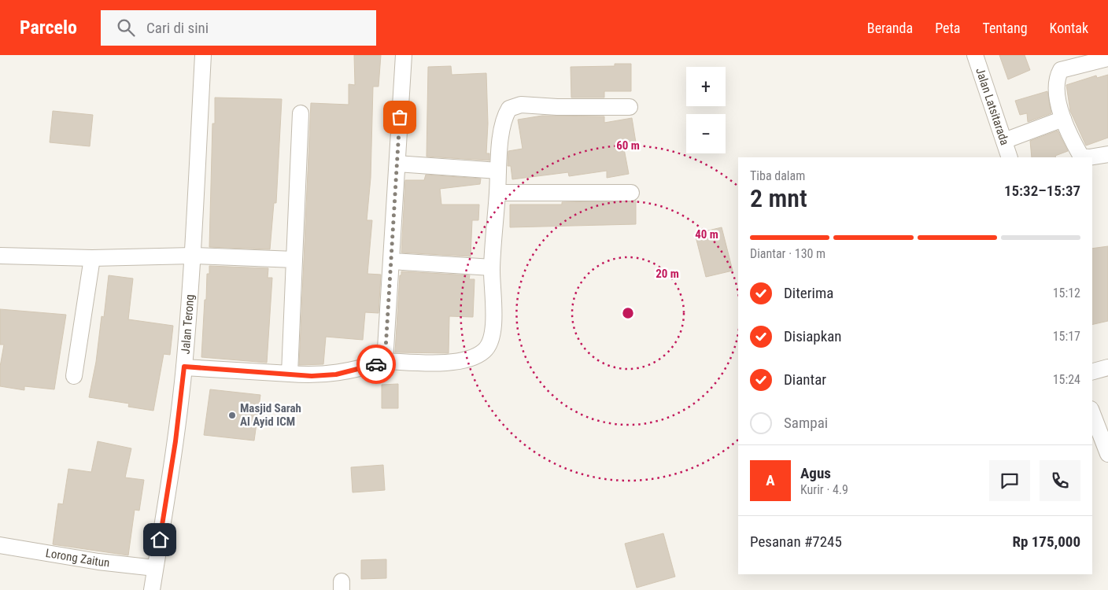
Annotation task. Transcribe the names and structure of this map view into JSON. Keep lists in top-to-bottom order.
{
  "streets": {
    "street": ["Jalan Latsitarada", "Jalan Terong", "Lorong Zaitun"]
  },
  "crossings": [
    ["Jalan Terong", "Lorong Zaitun"]
  ],
  "places": ["Masjid Sarah Al Ayid ICM"],
  "page": {
    "header": "Parcelo",
    "search": "Cari di sini",
    "nav": [
      "Beranda",
      "Peta",
      "Tentang",
      "Kontak"
    ],
    "map_buttons": ["+", "−"],
    "heading": ["2 mnt", "Tiba dalam", "15:32–15:37"],
    "panel": [
      "Agus",
      "Kurir · 4.9",
      "Pesanan #7245",
      "Rp 175,000"
    ],
    "bar": "Diantar · 130 m",
    "list": [
      ["Diterima", "15:12"],
      ["Disiapkan", "15:17"],
      ["Diantar", "15:24"],
      "Sampai"
    ],
    "round": "A"
  },
  "rings": ["60 m", "40 m", "20 m"]
}
